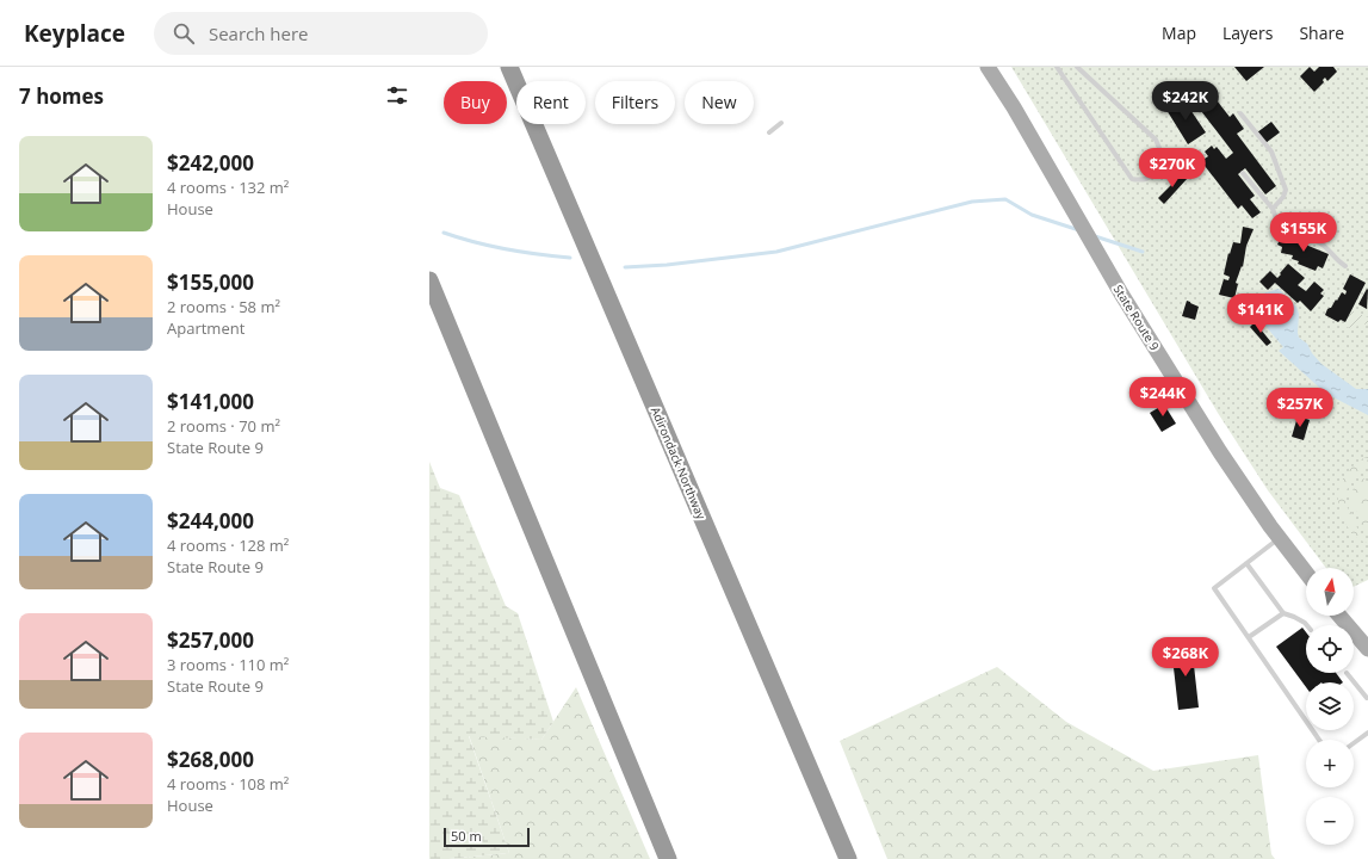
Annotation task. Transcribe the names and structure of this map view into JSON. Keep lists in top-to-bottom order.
{
  "streets": {
    "highway": ["Adirondack Northway"],
    "main road": ["State Route 9"]
  },
  "scale_bar": "50 m",
  "north": "top",
  "page": {
    "header": "Keyplace",
    "search": "Search here",
    "nav": ["Map", "Layers", "Share"],
    "heading": "7 homes",
    "price": [
      "$242K",
      "$270K",
      "$155K",
      "$141K",
      "$244K",
      "$257K",
      "$268K"
    ],
    "chip": [
      "Buy",
      "Rent",
      "Filters",
      "New"
    ],
    "list": [
      {
        "name": "$242,000",
        "note": "4 rooms · 132 m² · House"
      },
      {
        "name": "$155,000",
        "note": "2 rooms · 58 m² · Apartment"
      },
      {
        "name": "$141,000",
        "note": "2 rooms · 70 m² · State Route 9"
      },
      {
        "name": "$244,000",
        "note": "4 rooms · 128 m² · State Route 9"
      },
      {
        "name": "$257,000",
        "note": "3 rooms · 110 m² · State Route 9"
      },
      {
        "name": "$268,000",
        "note": "4 rooms · 108 m² · House"
      }
    ],
    "map_buttons": ["+", "−"],
    "scale": "50 m"
  }
}
